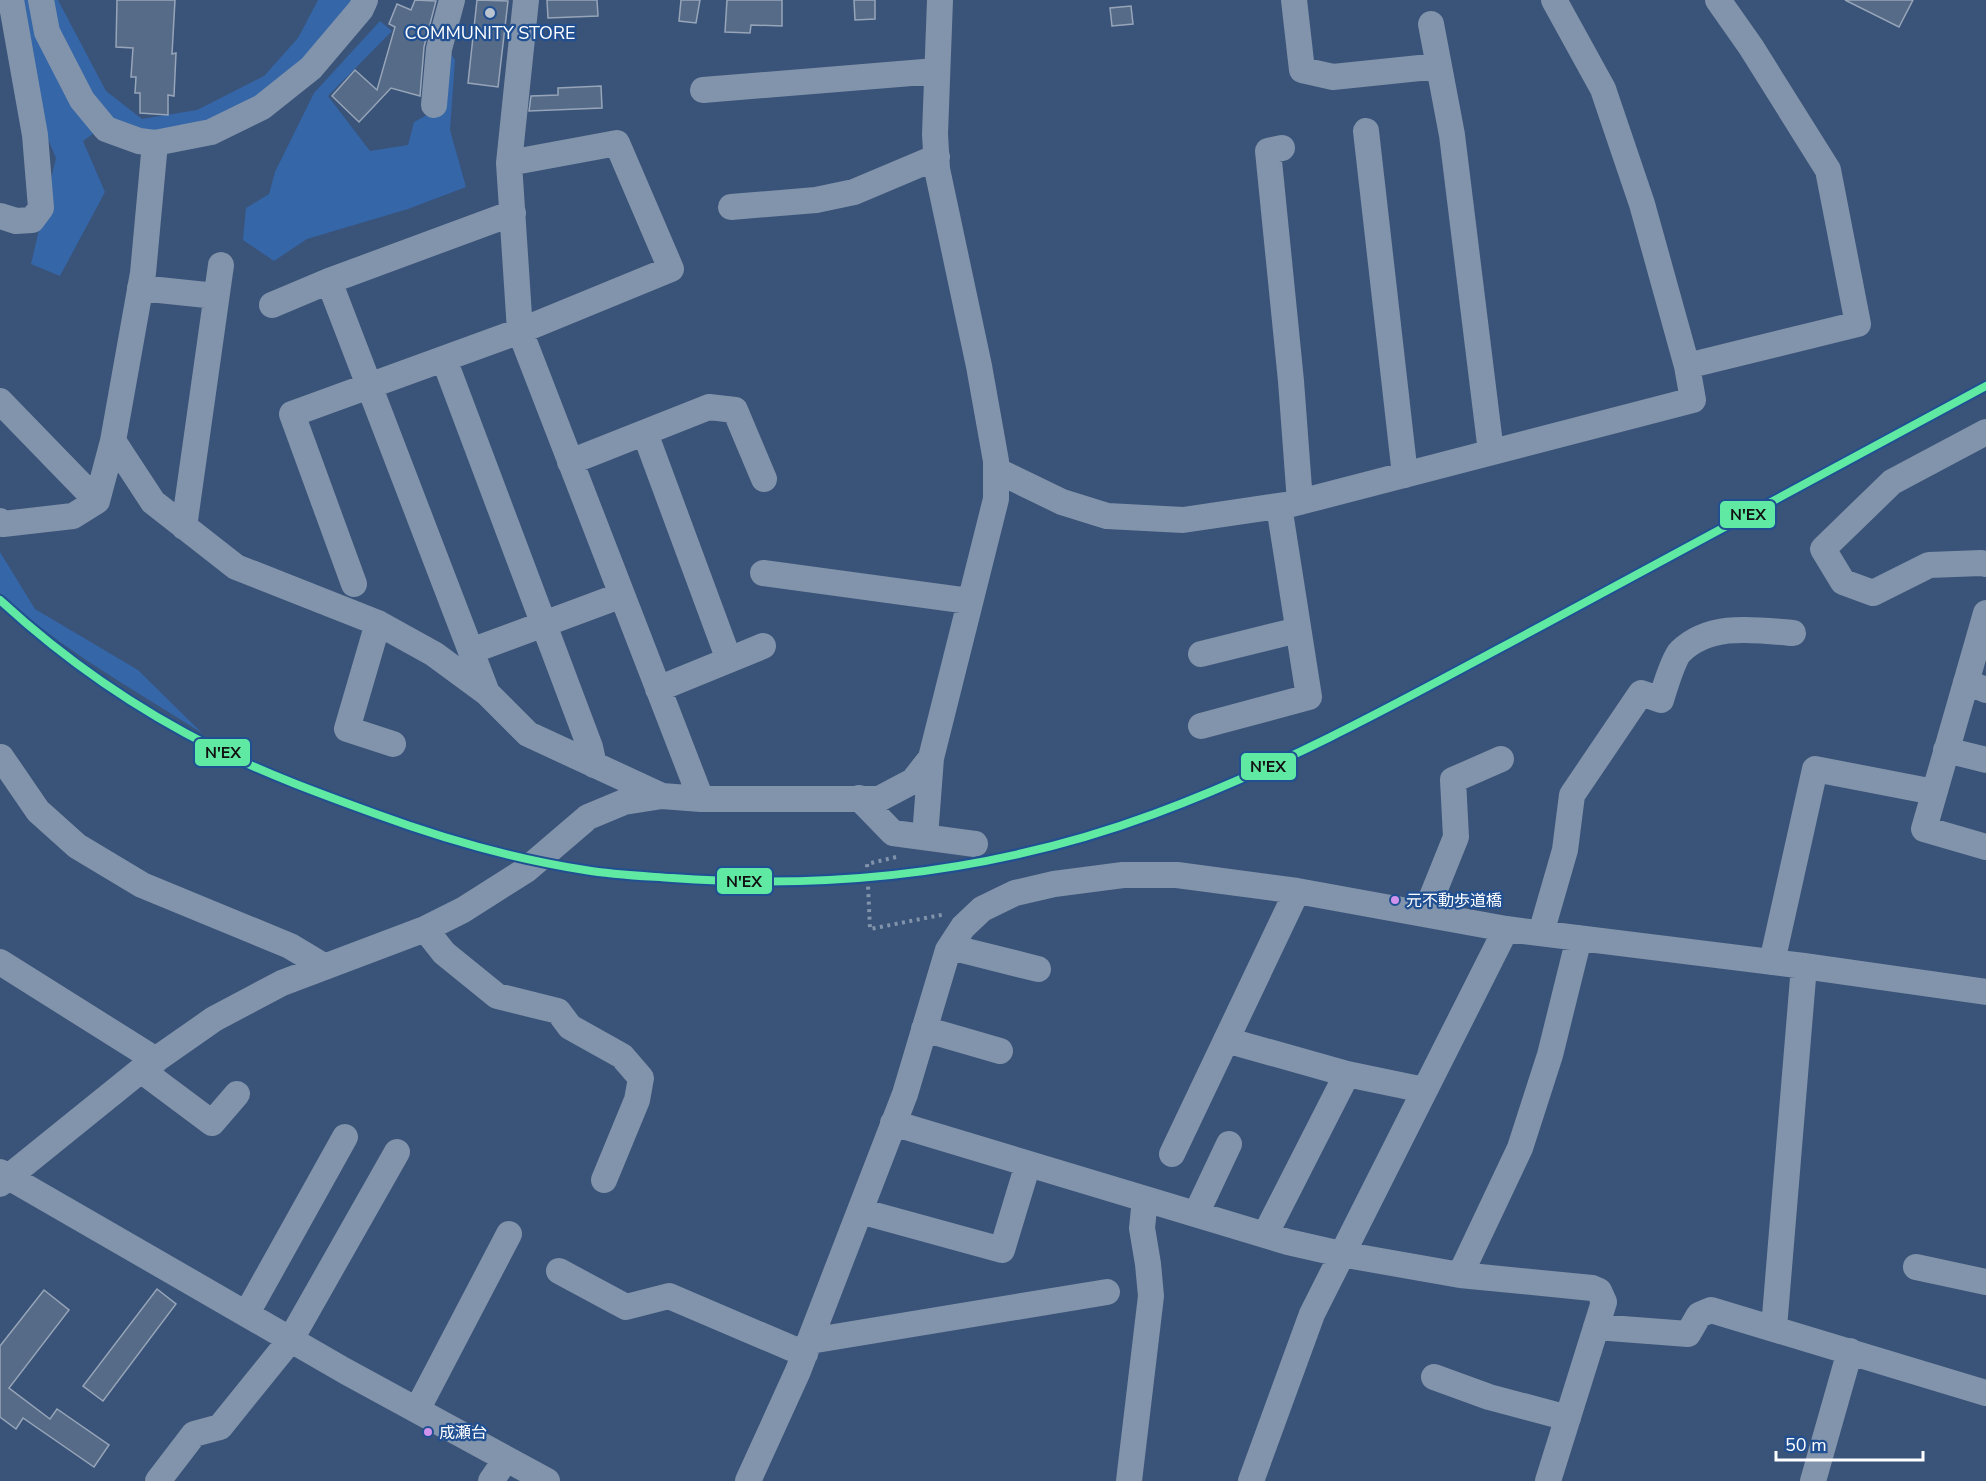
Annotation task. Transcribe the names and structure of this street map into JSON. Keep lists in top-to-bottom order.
{
  "places": ["COMMUNITY STORE", "元不動歩道橋", "成瀬台"],
  "lines": ["transit line N'EX"],
  "scale_bar": "50 m"
}
